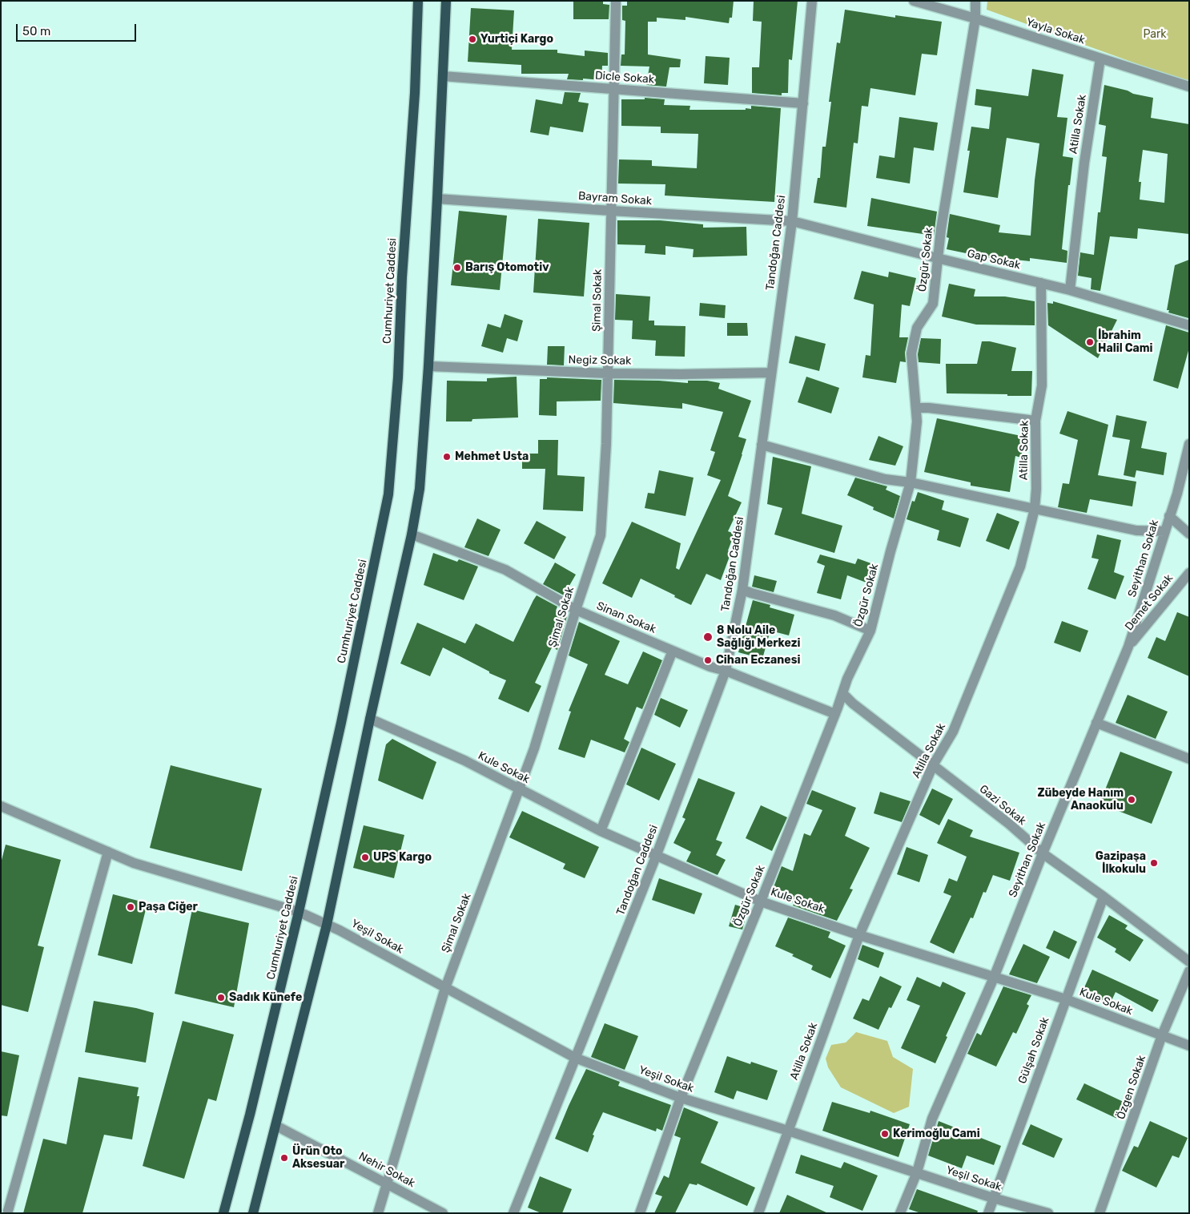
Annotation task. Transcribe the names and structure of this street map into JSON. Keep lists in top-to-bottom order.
{
  "streets": {
    "main road": ["Cumhuriyet Caddesi"],
    "street": [
      "Yayla Sokak",
      "Dicle Sokak",
      "Atilla Sokak",
      "Bayram Sokak",
      "Tandoğan Caddesi",
      "Özgür Sokak",
      "Gap Sokak",
      "Şimal Sokak",
      "Negiz Sokak",
      "Seyithan Sokak",
      "Demet Sokak",
      "Sinan Sokak",
      "Kule Sokak",
      "Gazi Sokak",
      "Yeşil Sokak",
      "Gülşah Sokak",
      "Özgen Sokak",
      "Nehir Sokak"
    ]
  },
  "crossings": [
    ["Yayla Sokak", "Atilla Sokak"],
    ["Yayla Sokak", "Özgür Sokak"],
    ["Dicle Sokak", "Tandoğan Caddesi"],
    ["Dicle Sokak", "Şimal Sokak"],
    ["Atilla Sokak", "Gap Sokak"],
    ["Atilla Sokak", "Kule Sokak"],
    ["Atilla Sokak", "Gazi Sokak"],
    ["Atilla Sokak", "Yeşil Sokak"],
    ["Bayram Sokak", "Tandoğan Caddesi"],
    ["Bayram Sokak", "Gap Sokak"],
    ["Bayram Sokak", "Şimal Sokak"],
    ["Tandoğan Caddesi", "Gap Sokak"],
    ["Tandoğan Caddesi", "Negiz Sokak"],
    ["Tandoğan Caddesi", "Sinan Sokak"],
    ["Tandoğan Caddesi", "Kule Sokak"],
    ["Tandoğan Caddesi", "Yeşil Sokak"],
    ["Özgür Sokak", "Gap Sokak"],
    ["Özgür Sokak", "Sinan Sokak"],
    ["Özgür Sokak", "Kule Sokak"],
    ["Özgür Sokak", "Gazi Sokak"],
    ["Özgür Sokak", "Yeşil Sokak"],
    ["Cumhuriyet Caddesi", "Yeşil Sokak"],
    ["Şimal Sokak", "Negiz Sokak"],
    ["Şimal Sokak", "Sinan Sokak"],
    ["Şimal Sokak", "Kule Sokak"],
    ["Şimal Sokak", "Yeşil Sokak"],
    ["Şimal Sokak", "Nehir Sokak"],
    ["Seyithan Sokak", "Demet Sokak"],
    ["Seyithan Sokak", "Kule Sokak"],
    ["Seyithan Sokak", "Gazi Sokak"],
    ["Seyithan Sokak", "Yeşil Sokak"],
    ["Kule Sokak", "Gülşah Sokak"],
    ["Kule Sokak", "Özgen Sokak"],
    ["Gazi Sokak", "Gülşah Sokak"],
    ["Yeşil Sokak", "Gülşah Sokak"]
  ],
  "parks": ["Park"],
  "places": [
    "Yurtiçi Kargo",
    "Barış Otomotiv",
    "İbrahim Halil Cami",
    "Mehmet Usta",
    "8 Nolu Aile Sağlığı Merkezi",
    "Cihan Eczanesi",
    "Zübeyde Hanım Anaokulu",
    "UPS Kargo",
    "Gazipaşa İlkokulu",
    "Paşa Ciğer",
    "Sadık Künefe",
    "Kerimoğlu Cami",
    "Ürün Oto Aksesuar"
  ],
  "scale_bar": "50 m"
}
